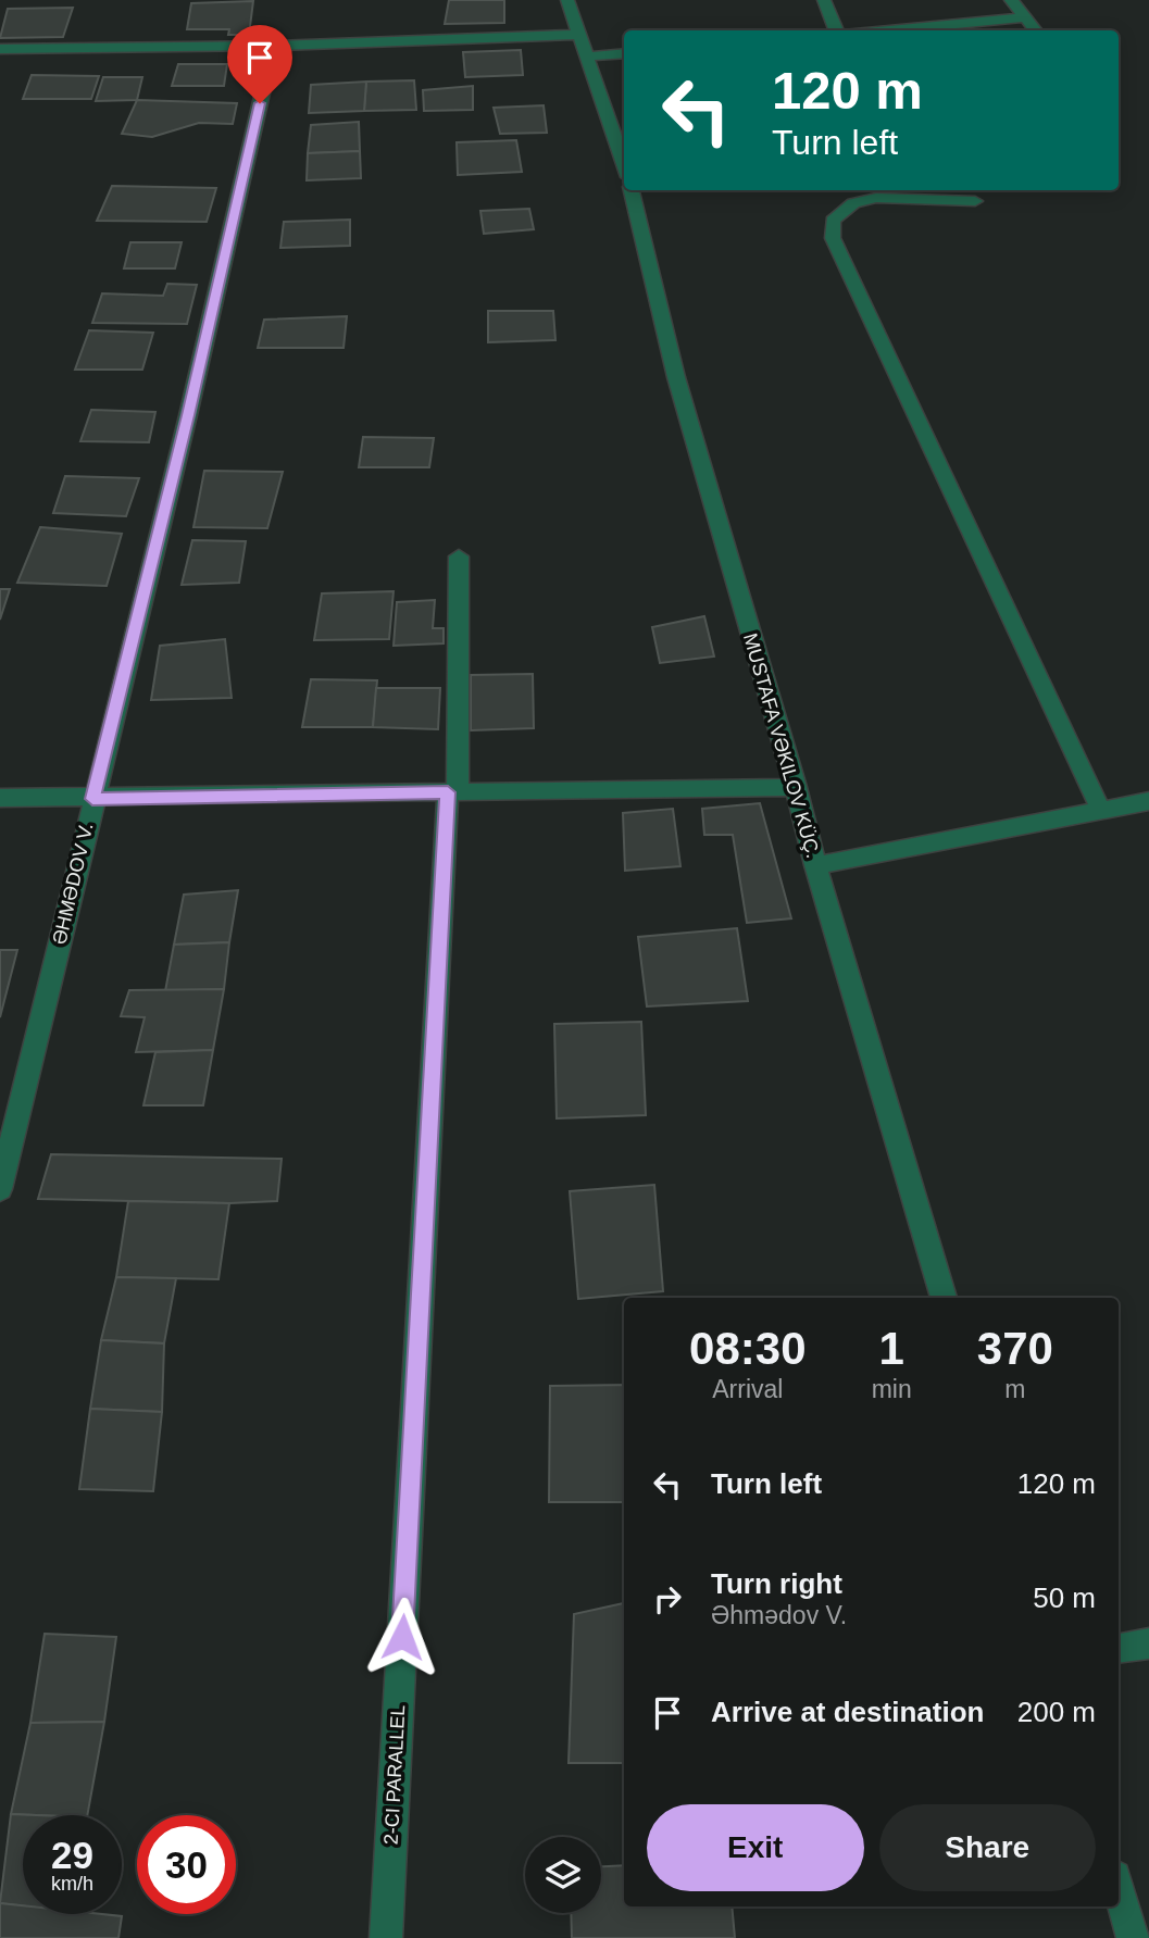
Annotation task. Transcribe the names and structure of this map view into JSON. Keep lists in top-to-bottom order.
{
  "streets": {
    "street": ["MUSTAFA VƏKILOV KÜÇ.", "ƏHMƏDOV V.", "2-CI PARALLEL"]
  },
  "page": {
    "turn": ["120 m", "Turn left"],
    "eta": [
      "08:30",
      "Arrival",
      "1",
      "min",
      "370",
      "m"
    ],
    "list": [
      {
        "name": "Turn left",
        "value": "120 m"
      },
      {
        "name": "Turn right",
        "note": "Əhmədov V.",
        "value": "50 m"
      },
      {
        "name": "Arrive at destination",
        "value": "200 m"
      }
    ],
    "buttons": ["Exit", "Share"],
    "speed": "29 km/h",
    "limit": "30"
  }
}
